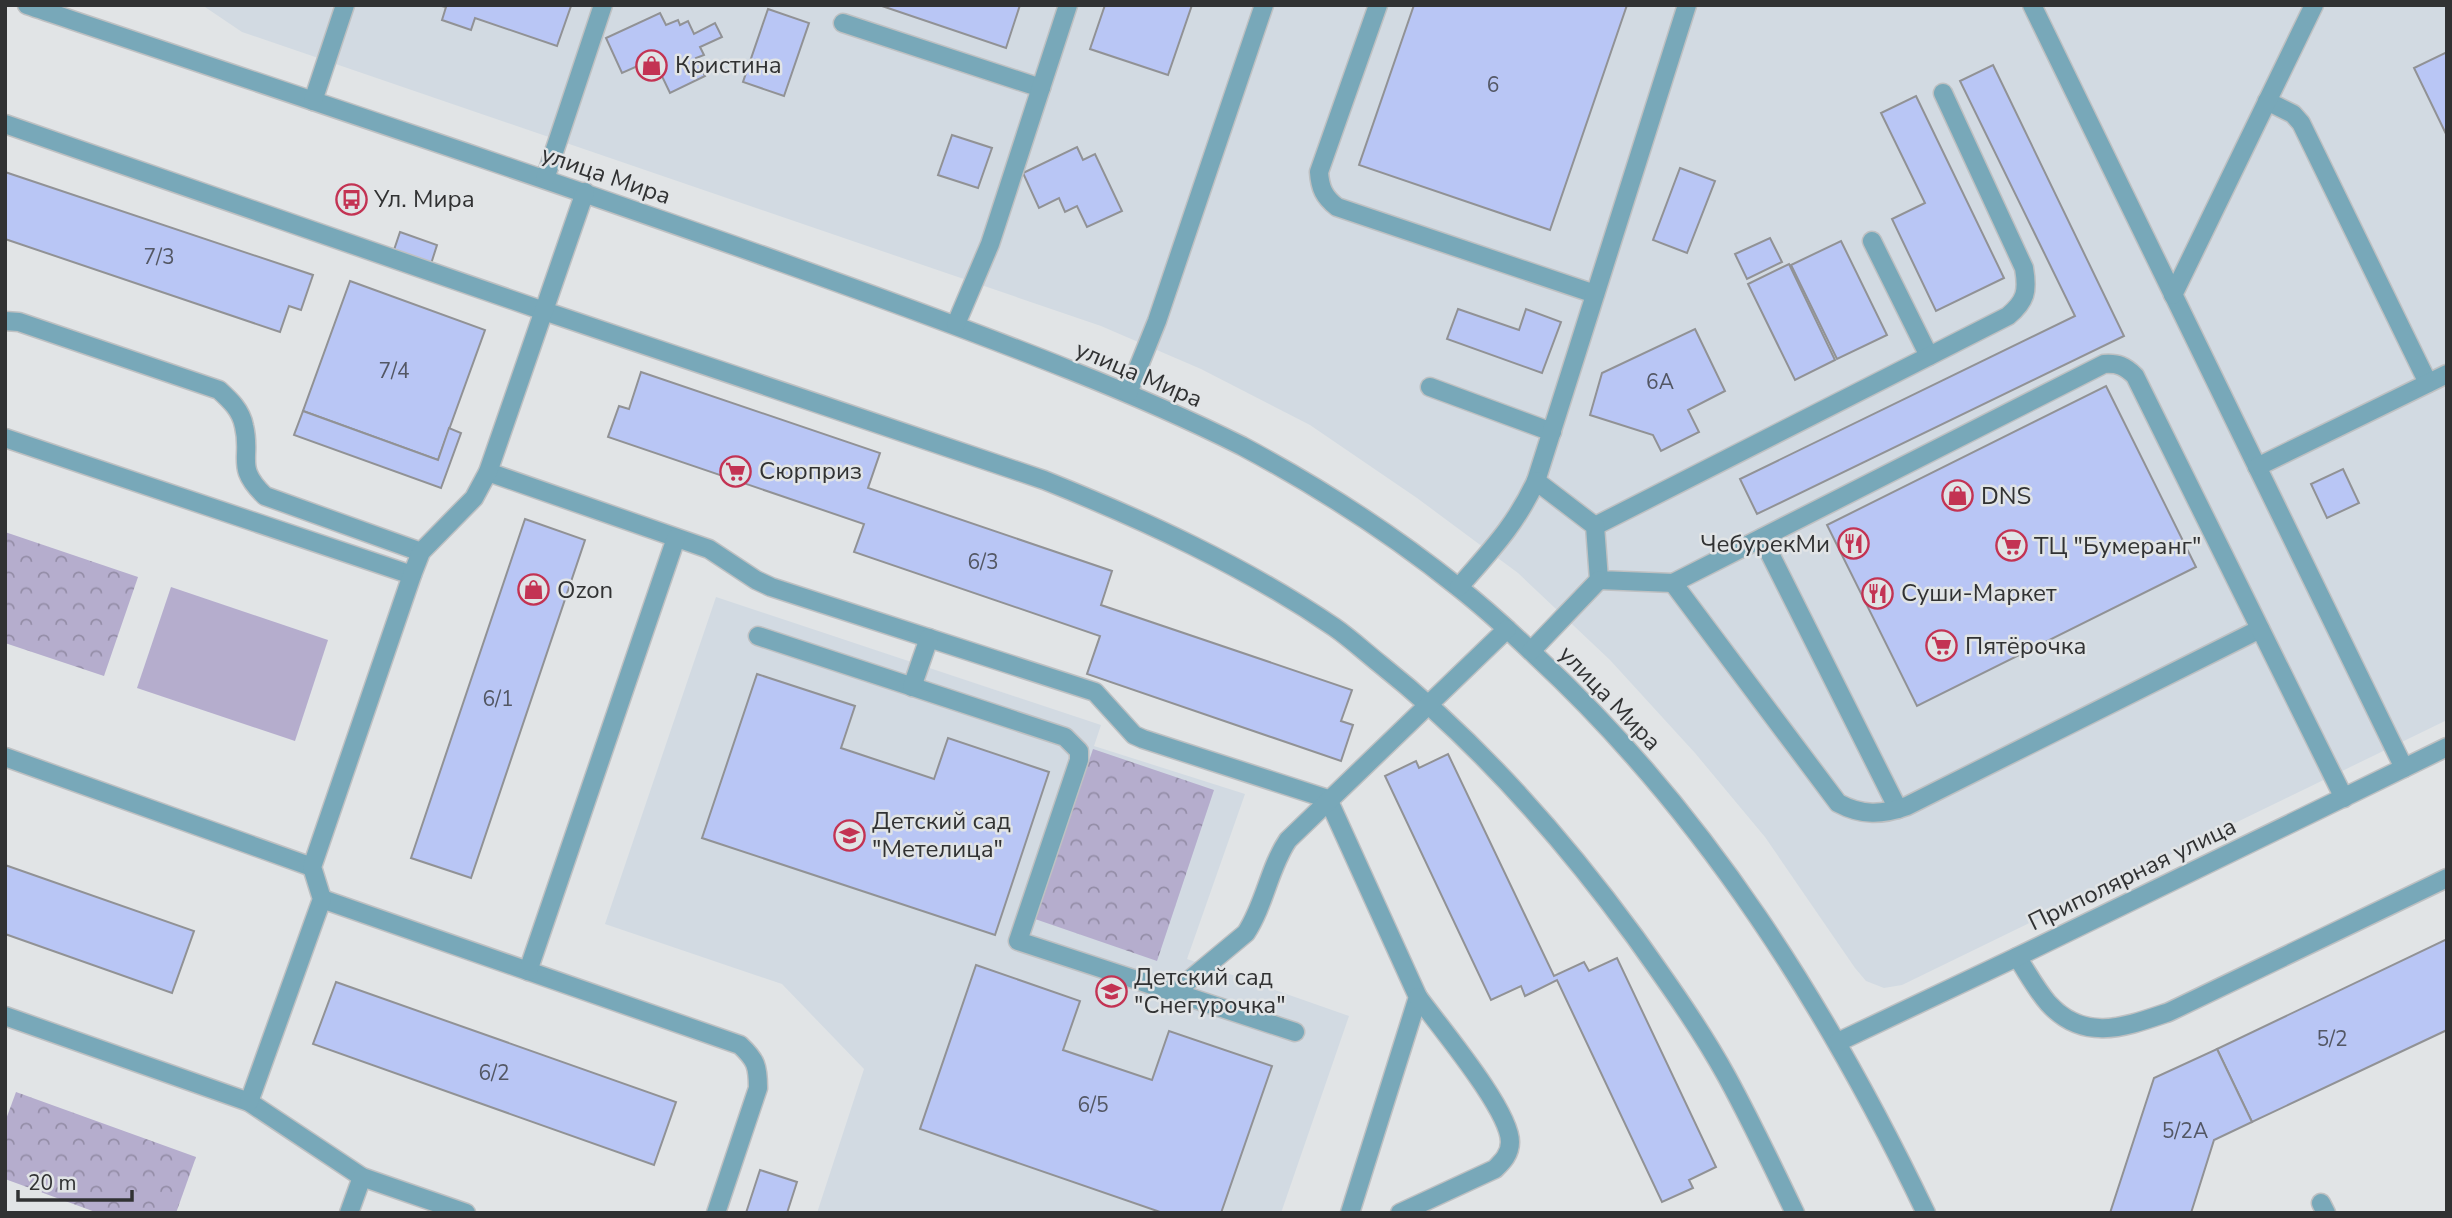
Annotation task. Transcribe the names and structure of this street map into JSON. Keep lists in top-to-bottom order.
{
  "streets": {
    "street": ["улица Мира", "Приполярная улица"]
  },
  "crossings": [
    ["улица Мира", "Приполярная улица"]
  ],
  "places": {
    "shop": ["Кристина", "DNS", "Ozon"],
    "bus stop": ["Ул. Мира"],
    "supermarket": ["Сюрприз", "ТЦ \"Бумеранг\"", "Пятёрочка"],
    "restaurant": ["ЧебурекМи", "Суши-Маркет"],
    "school or university": ["Детский сад \"Метелица\"", "Детский сад \"Снегурочка\""]
  },
  "house_numbers": [
    "6",
    "7/3",
    "7/4",
    "6А",
    "6/3",
    "6/1",
    "5/2",
    "6/2",
    "6/5",
    "5/2А"
  ],
  "scale_bar": "20 m"
}
